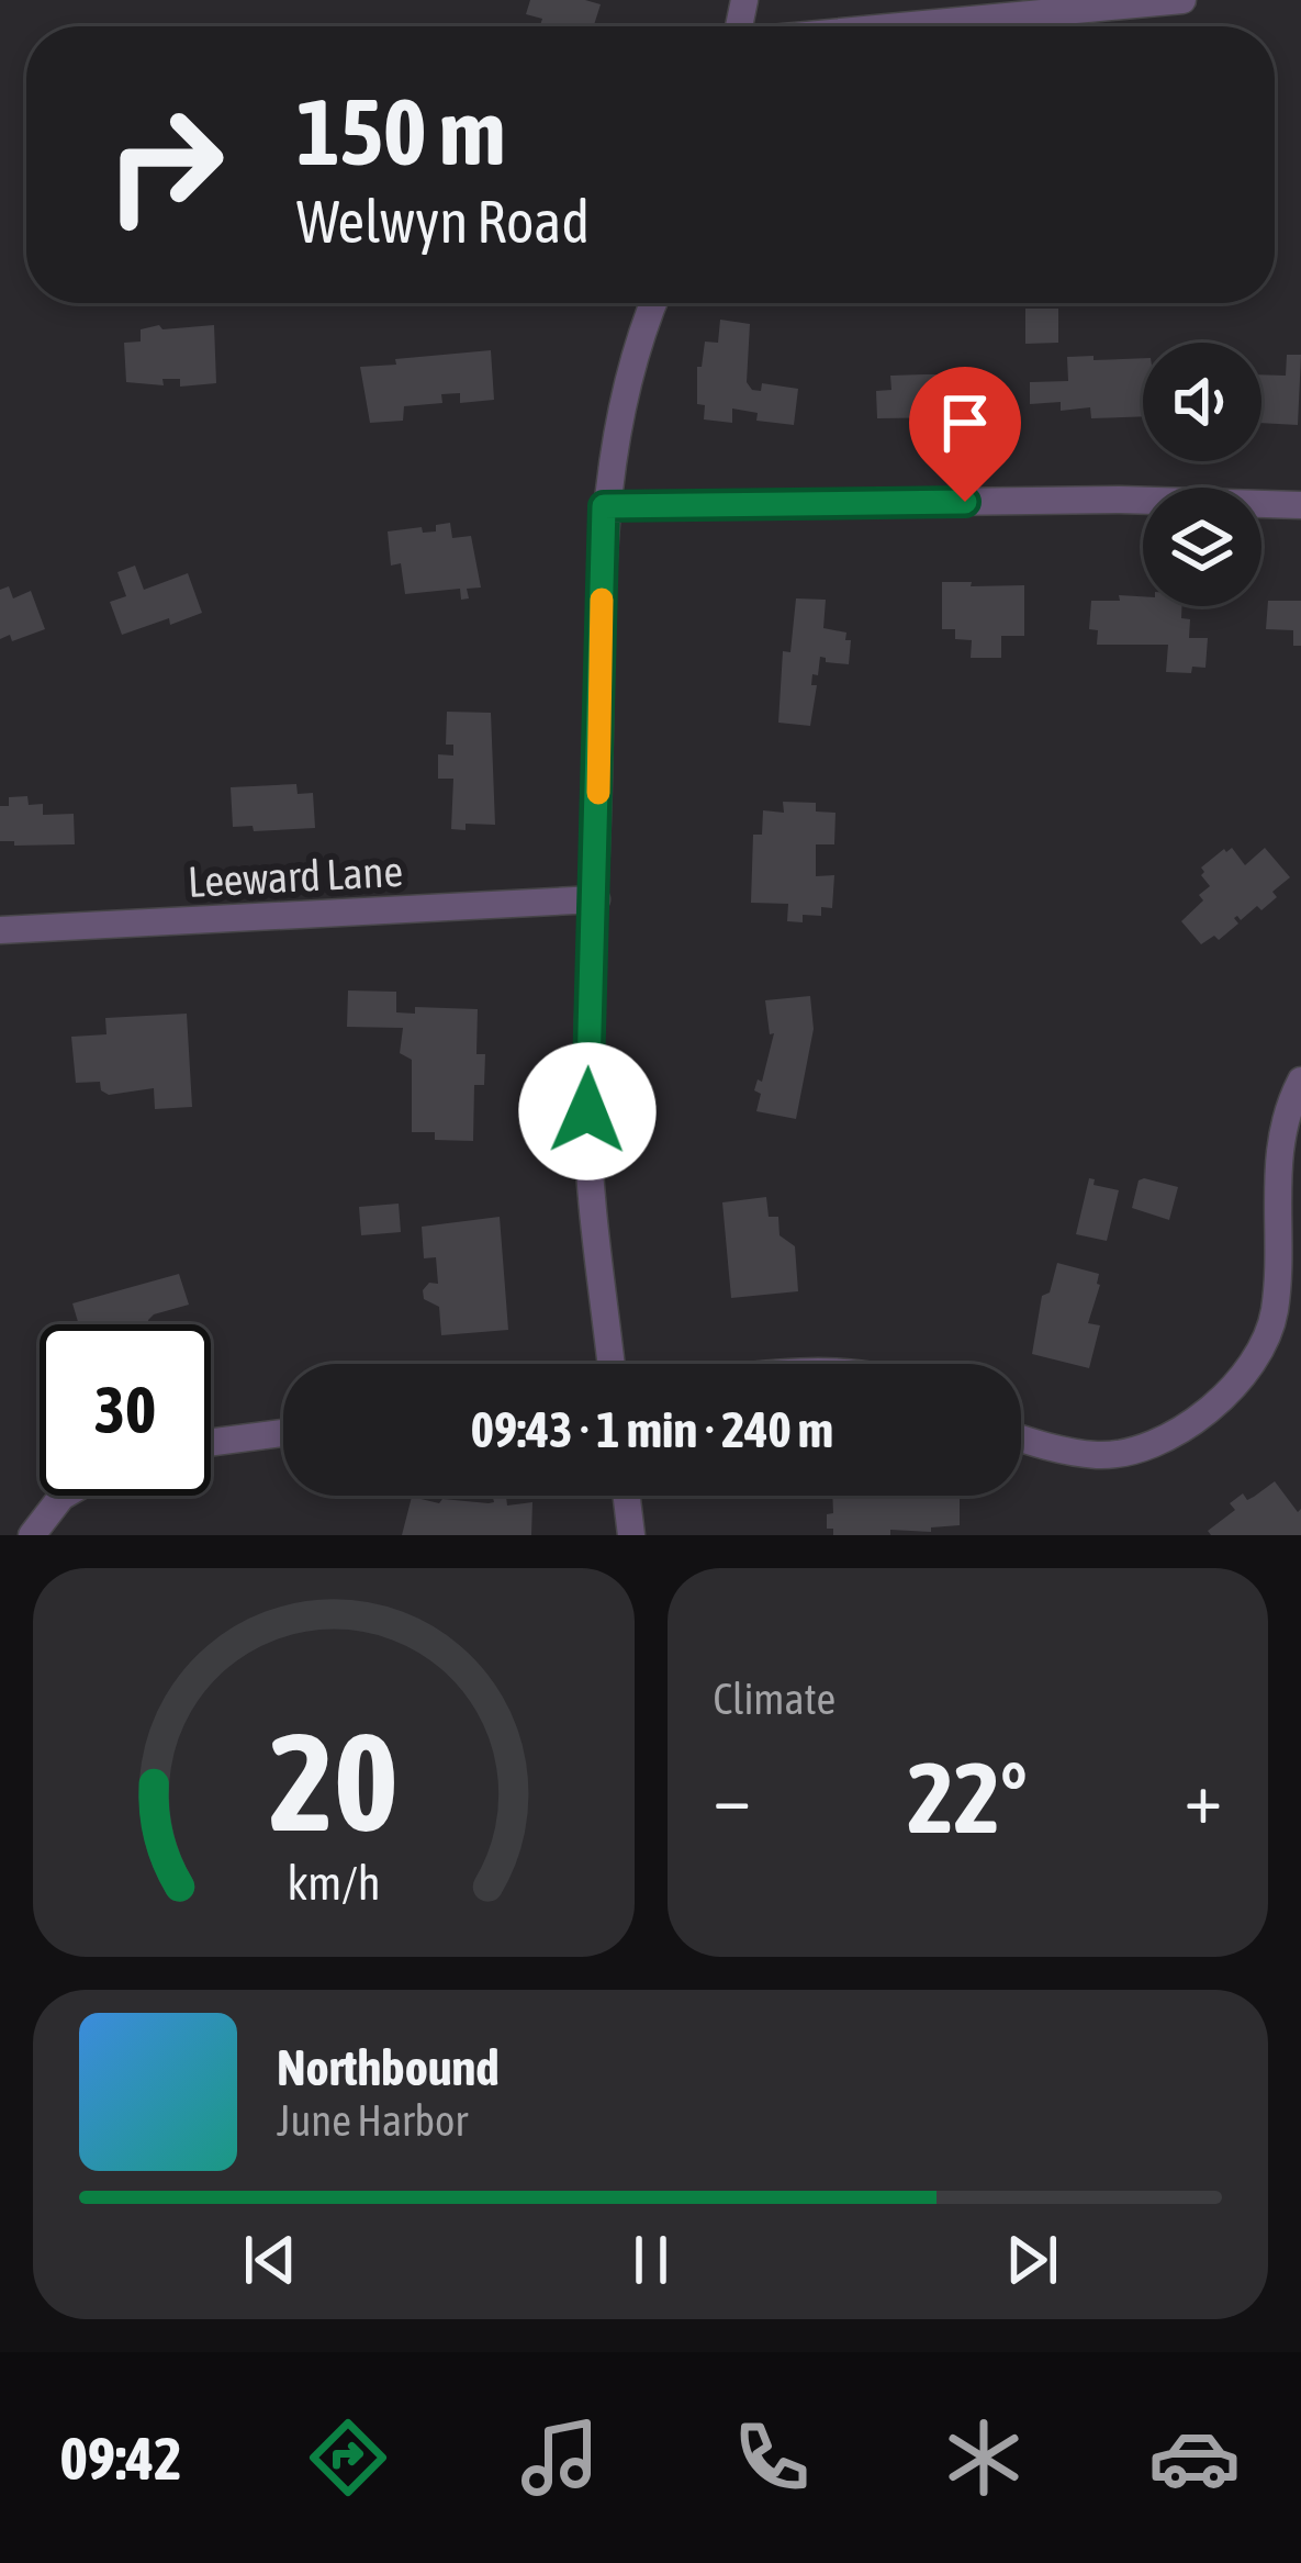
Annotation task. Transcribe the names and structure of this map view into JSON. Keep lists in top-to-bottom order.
{
  "streets": {
    "street": ["Leeward Lane"]
  },
  "page": {
    "turn": ["150 m", "Welwyn Road"],
    "limit": "30",
    "trip": "09:43 · 1 min · 240 m",
    "tile": "Climate",
    "heat": ["−", "22°", "+"],
    "song": ["Northbound", "June Harbor"],
    "tabs": "09:42",
    "gauge": ["20", "km/h"]
  }
}
